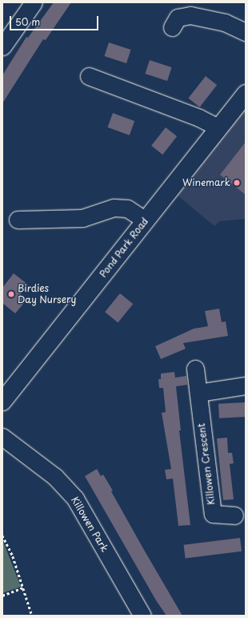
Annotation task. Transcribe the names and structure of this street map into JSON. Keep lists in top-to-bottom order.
{
  "streets": {
    "main road": ["Pond Park Road"],
    "street": ["Killowen Crescent", "Killowen Park"]
  },
  "places": ["Winemark", "Birdies Day Nursery"],
  "scale_bar": "50 m"
}
